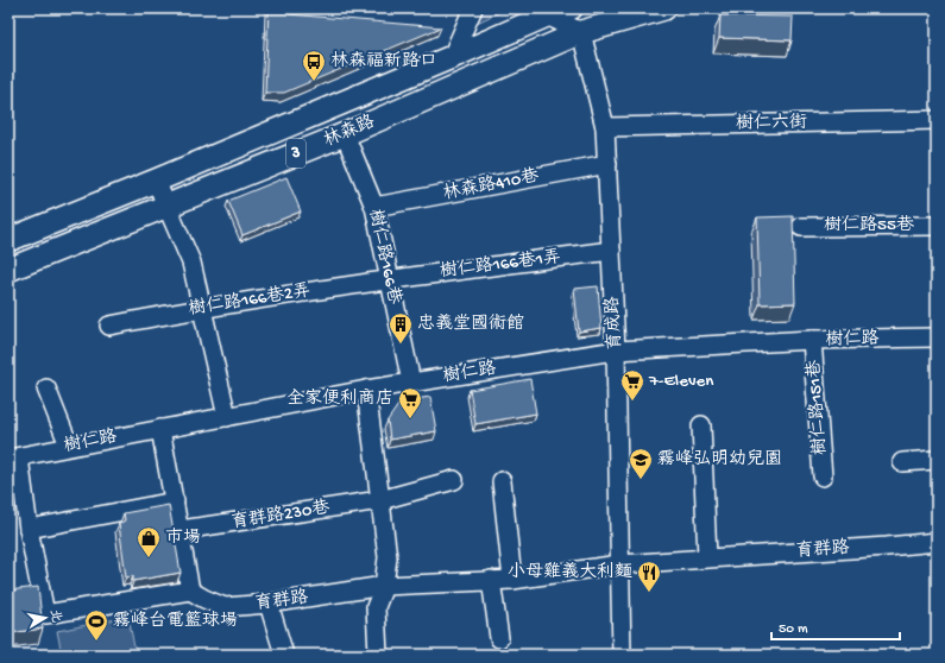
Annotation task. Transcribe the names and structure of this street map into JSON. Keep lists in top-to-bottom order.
{
  "streets": {
    "main road": ["林森路", "3"],
    "street": [
      "樹仁六街",
      "林森路410巷",
      "樹仁路55巷",
      "樹仁路166巷",
      "樹仁路166巷1弄",
      "樹仁路166巷2弄",
      "育成路",
      "樹仁路",
      "樹仁路151巷",
      "育群路230巷",
      "育群路"
    ]
  },
  "crossings": [
    ["樹仁六街", "育成路"],
    ["林森路", "樹仁路166巷"],
    ["林森路", "育成路"],
    ["林森路410巷", "樹仁路166巷"],
    ["林森路410巷", "育成路"],
    ["樹仁路166巷", "樹仁路166巷1弄"],
    ["樹仁路166巷", "樹仁路166巷2弄"],
    ["樹仁路166巷", "樹仁路"],
    ["樹仁路166巷1弄", "樹仁路166巷2弄"],
    ["樹仁路166巷1弄", "育成路"],
    ["育成路", "樹仁路"],
    ["育成路", "育群路"],
    ["樹仁路", "樹仁路151巷"]
  ],
  "places": {
    "bus stop": ["林森福新路口"],
    "building": ["忠義堂國術館"],
    "supermarket": ["7-Eleven", "全家便利商店"],
    "school or university": ["霧峰弘明幼兒園"],
    "shop": ["市場"],
    "restaurant": ["小母雞義大利麵"],
    "sports": ["霧峰台電籃球場"]
  },
  "scale_bar": "50 m",
  "north": "right"
}
